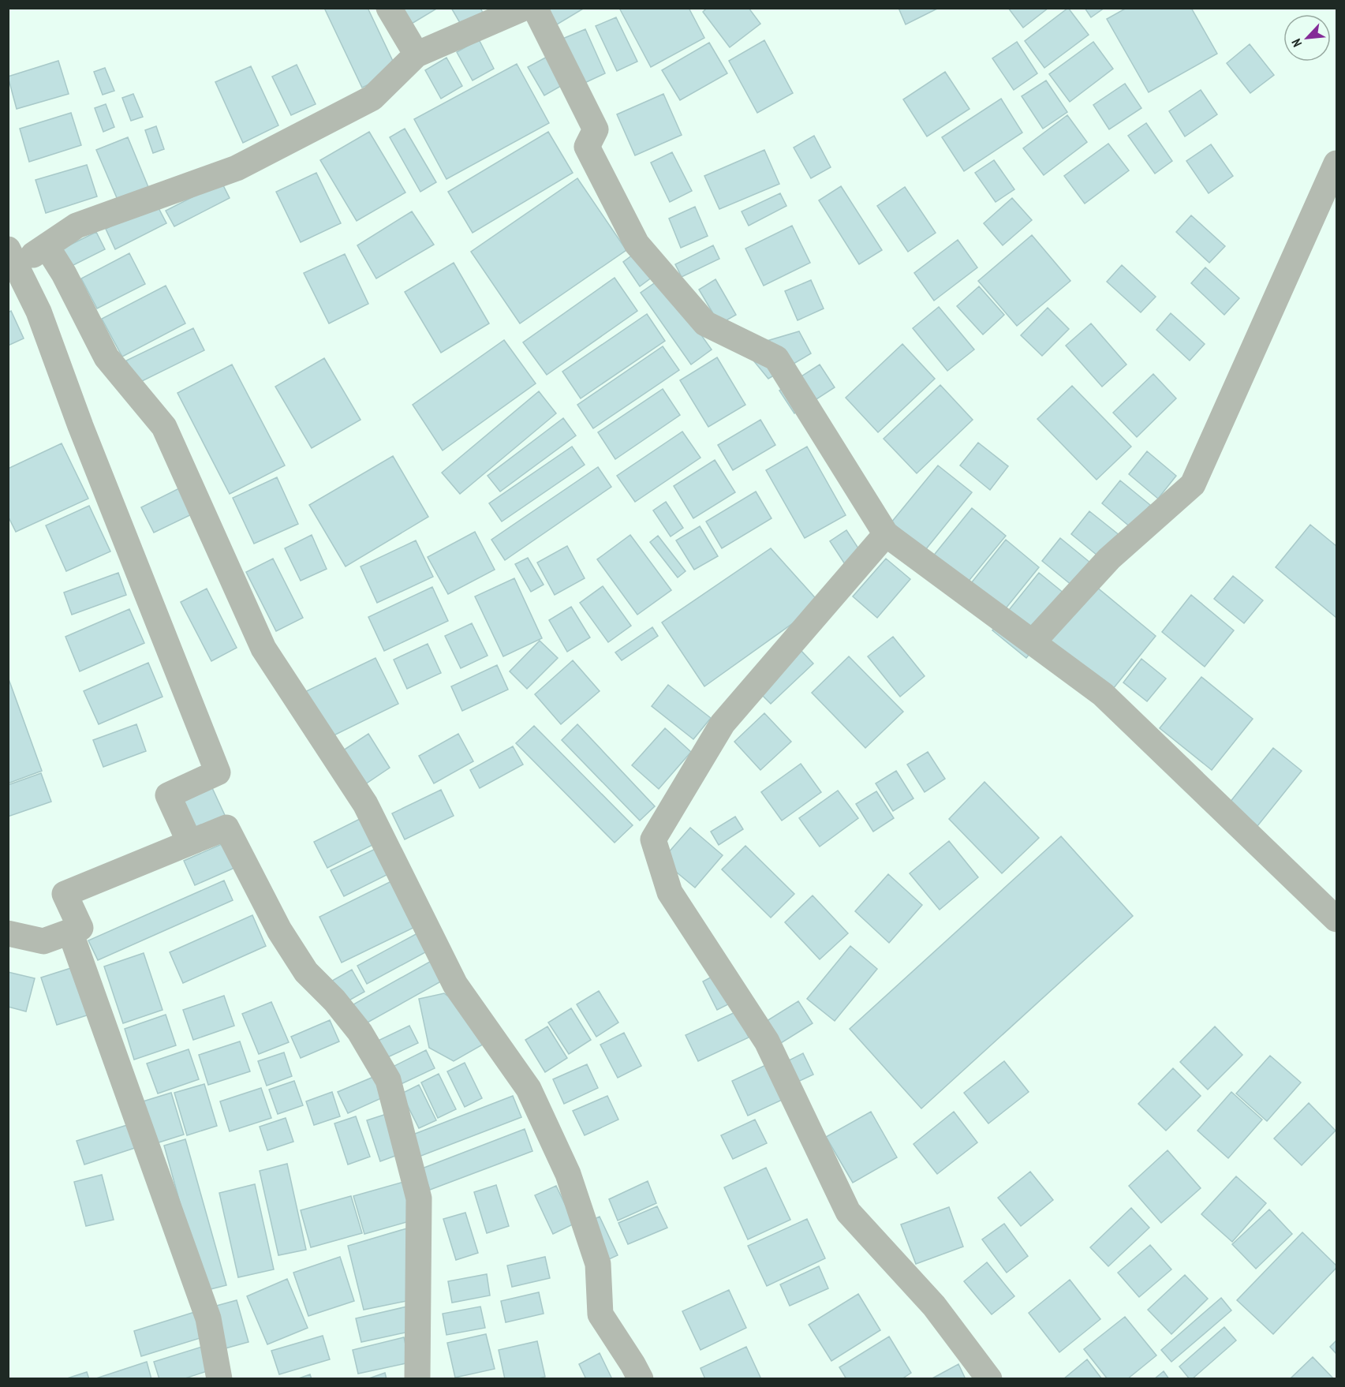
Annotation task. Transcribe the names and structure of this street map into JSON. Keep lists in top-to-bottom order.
{
  "north": "bottom left"
}
